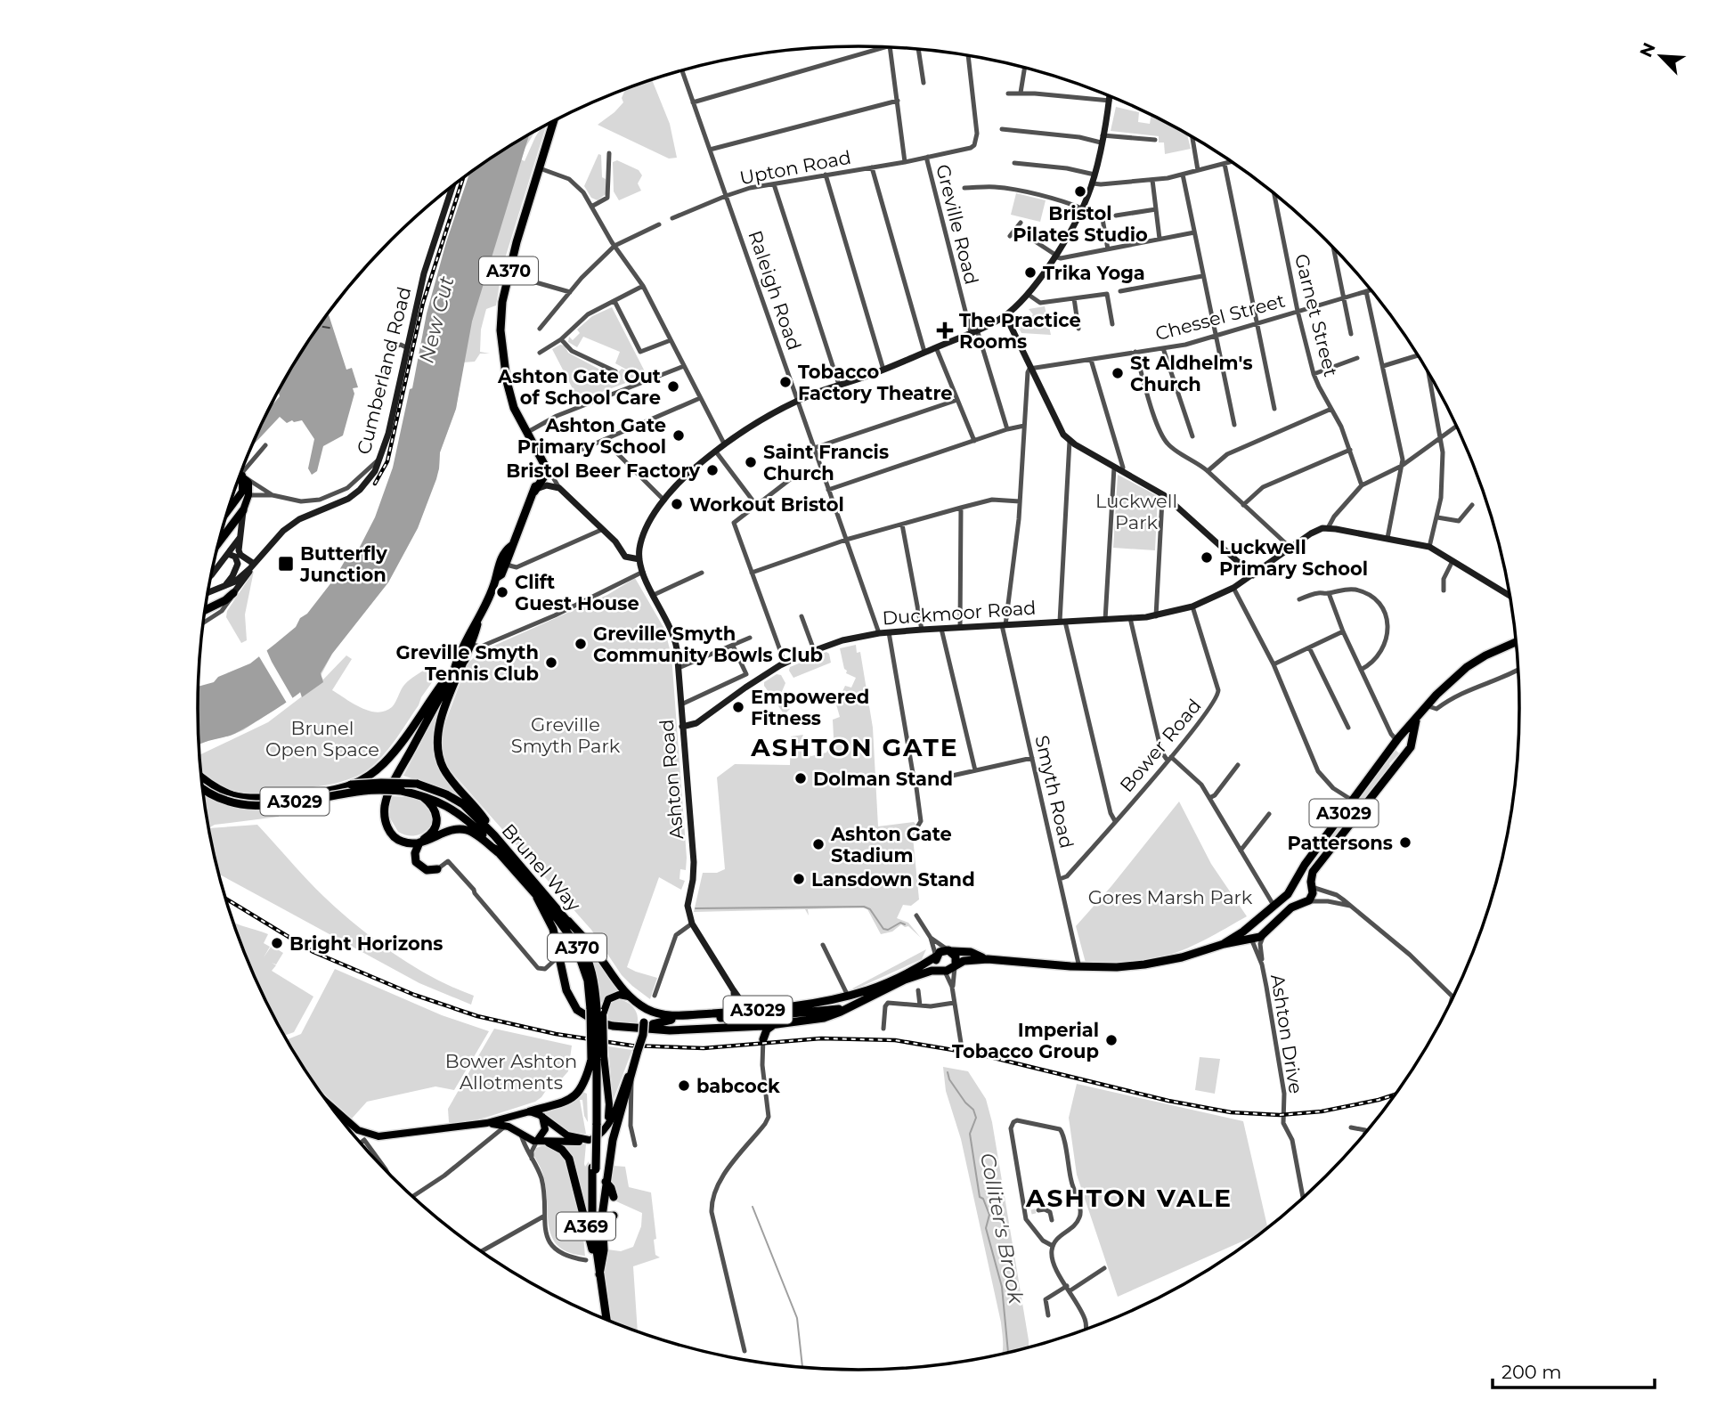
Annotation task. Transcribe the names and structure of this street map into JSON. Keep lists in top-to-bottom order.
{
  "streets": {
    "highway": [
      "A370",
      "A3029",
      "Brunel Way",
      "A369"
    ],
    "street": [
      "Upton Road",
      "Greville Road",
      "Raleigh Road",
      "Garnet Street",
      "Chessel Street",
      "Cumberland Road",
      "Duckmoor Road",
      "Bower Road",
      "Ashton Road",
      "Smyth Road",
      "Ashton Drive"
    ]
  },
  "crossings": [
    ["Upton Road", "Greville Road"],
    ["Upton Road", "Raleigh Road"],
    ["A370", "A3029"],
    ["Raleigh Road", "Duckmoor Road"],
    ["Garnet Street", "Chessel Street"],
    ["Chessel Street", "Smyth Road"],
    ["Duckmoor Road", "Bower Road"],
    ["Duckmoor Road", "Ashton Road"],
    ["Duckmoor Road", "Smyth Road"],
    ["Bower Road", "Smyth Road"],
    ["Smyth Road", "A3029"],
    ["A3029", "Brunel Way"],
    ["A3029", "Ashton Drive"],
    ["A3029", "A369"],
    ["Brunel Way", "A369"]
  ],
  "districts": ["ASHTON GATE", "ASHTON VALE"],
  "water": ["New Cut", "Colliter's Brook"],
  "parks": [
    "Luckwell Park",
    "Greville Smyth Park",
    "Brunel Open Space",
    "Gores Marsh Park",
    "Bower Ashton Allotments"
  ],
  "places": {
    "other": [
      "Bristol Pilates Studio",
      "Trika Yoga",
      "St Aldhelm's Church",
      "Tobacco Factory Theatre",
      "Ashton Gate Out of School Care",
      "Ashton Gate Primary School",
      "Saint Francis Church",
      "Bristol Beer Factory",
      "Workout Bristol",
      "Luckwell Primary School",
      "Clift Guest House",
      "Greville Smyth Community Bowls Club",
      "Greville Smyth Tennis Club",
      "Empowered Fitness",
      "Dolman Stand",
      "Pattersons",
      "Ashton Gate Stadium",
      "Lansdown Stand",
      "Bright Horizons",
      "Imperial Tobacco Group",
      "babcock"
    ],
    "health": ["The Practice Rooms"],
    "transit": ["Butterfly Junction"]
  },
  "scale_bar": "200 m",
  "north": "top left"
}
